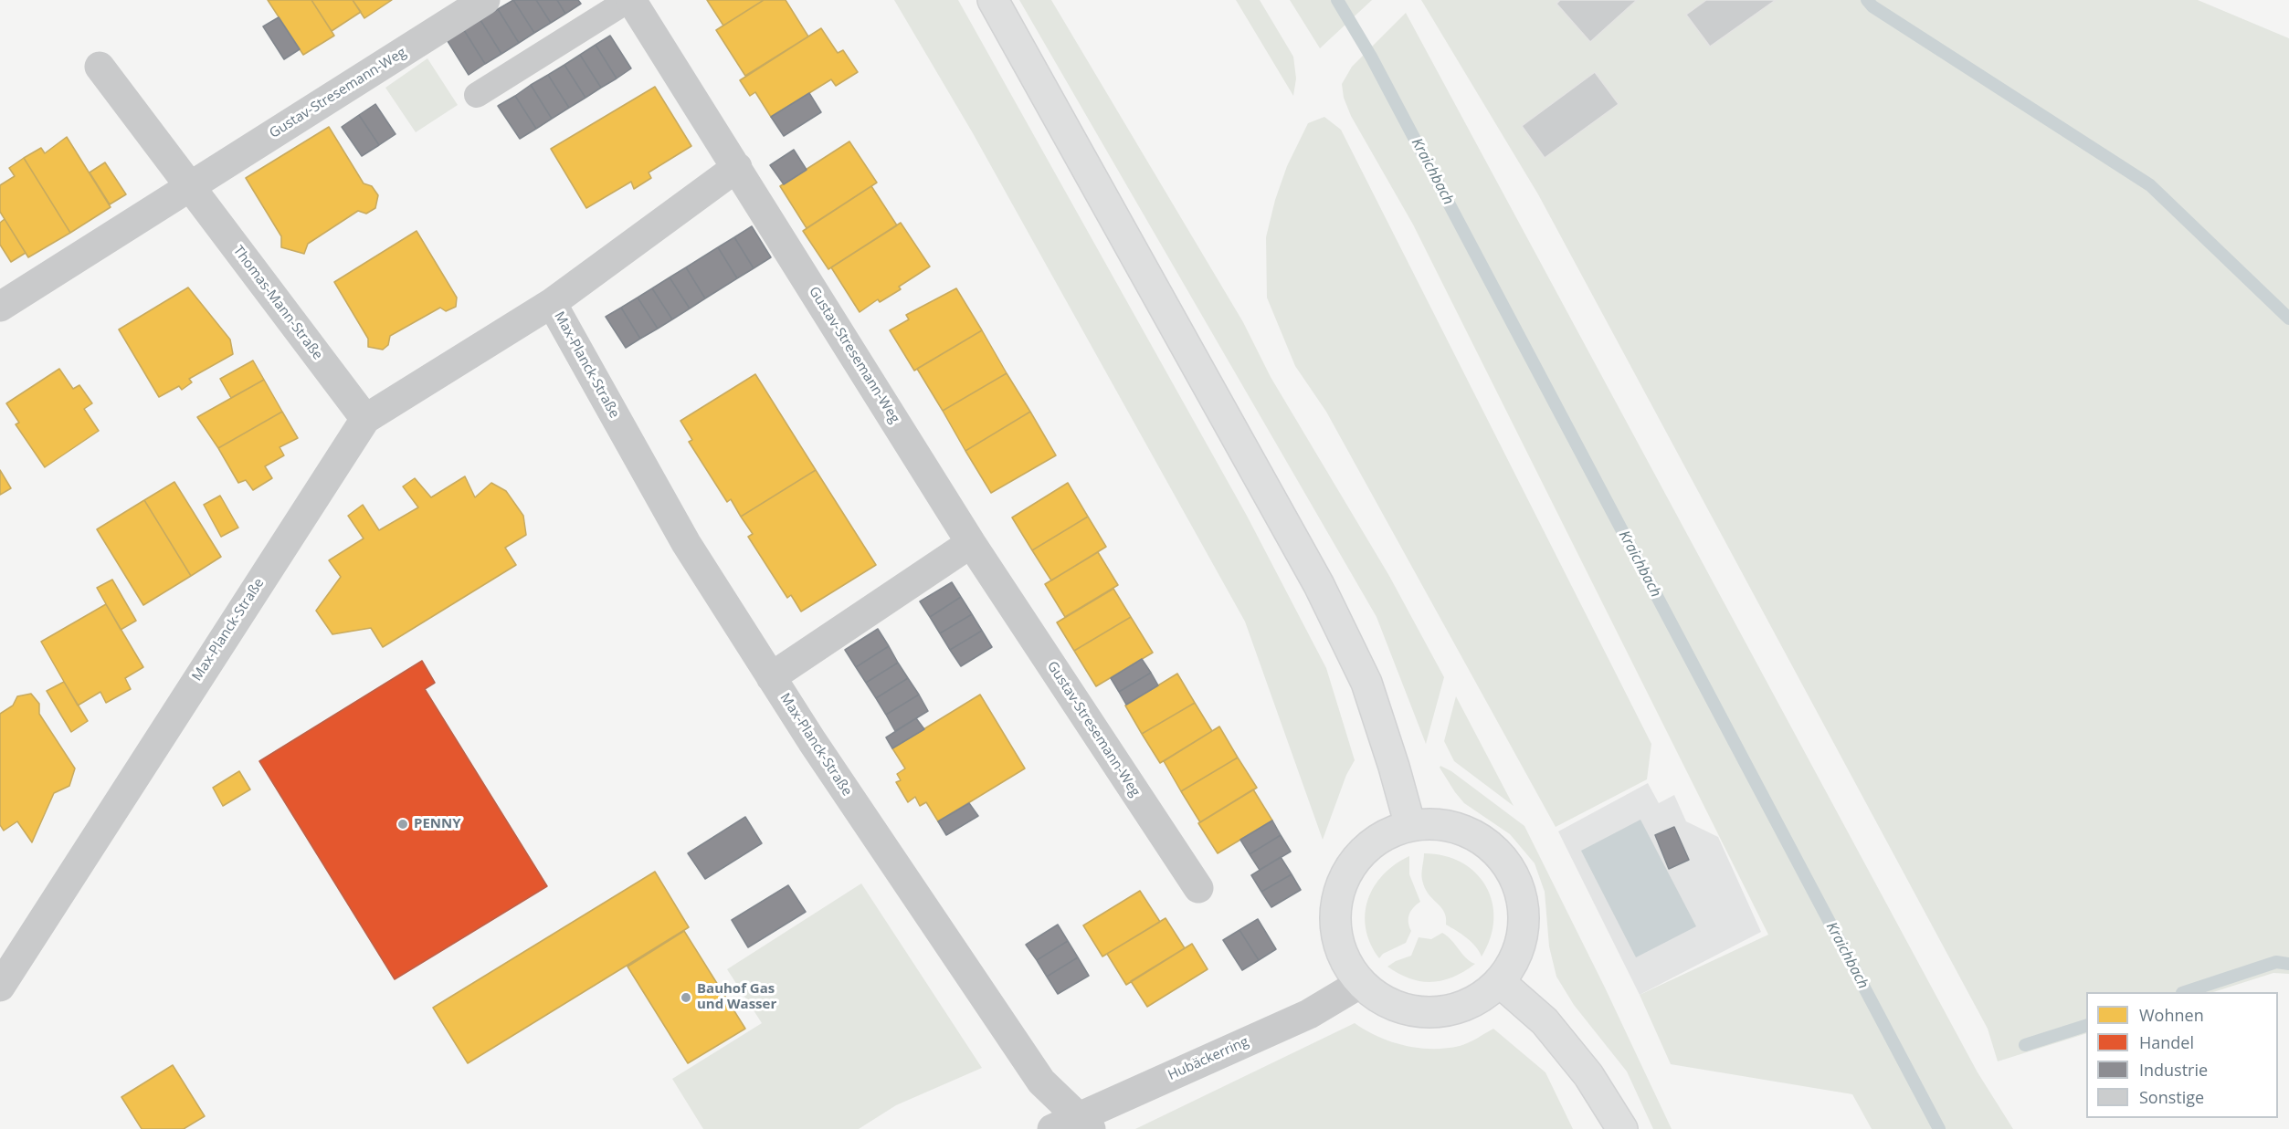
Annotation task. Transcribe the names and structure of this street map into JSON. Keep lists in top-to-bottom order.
{
  "streets": {
    "street": [
      "Gustav-Stresemann-Weg",
      "Thomas-Mann-Straße",
      "Max-Planck-Straße",
      "Hubäckerring"
    ]
  },
  "crossings": [
    ["Gustav-Stresemann-Weg", "Thomas-Mann-Straße"],
    ["Thomas-Mann-Straße", "Max-Planck-Straße"],
    ["Max-Planck-Straße", "Hubäckerring"]
  ],
  "water": ["Kraichbach"],
  "places": ["PENNY", "Bauhof Gas und Wasser"],
  "legend": [
    "Wohnen",
    "Handel",
    "Industrie",
    "Sonstige"
  ]
}
